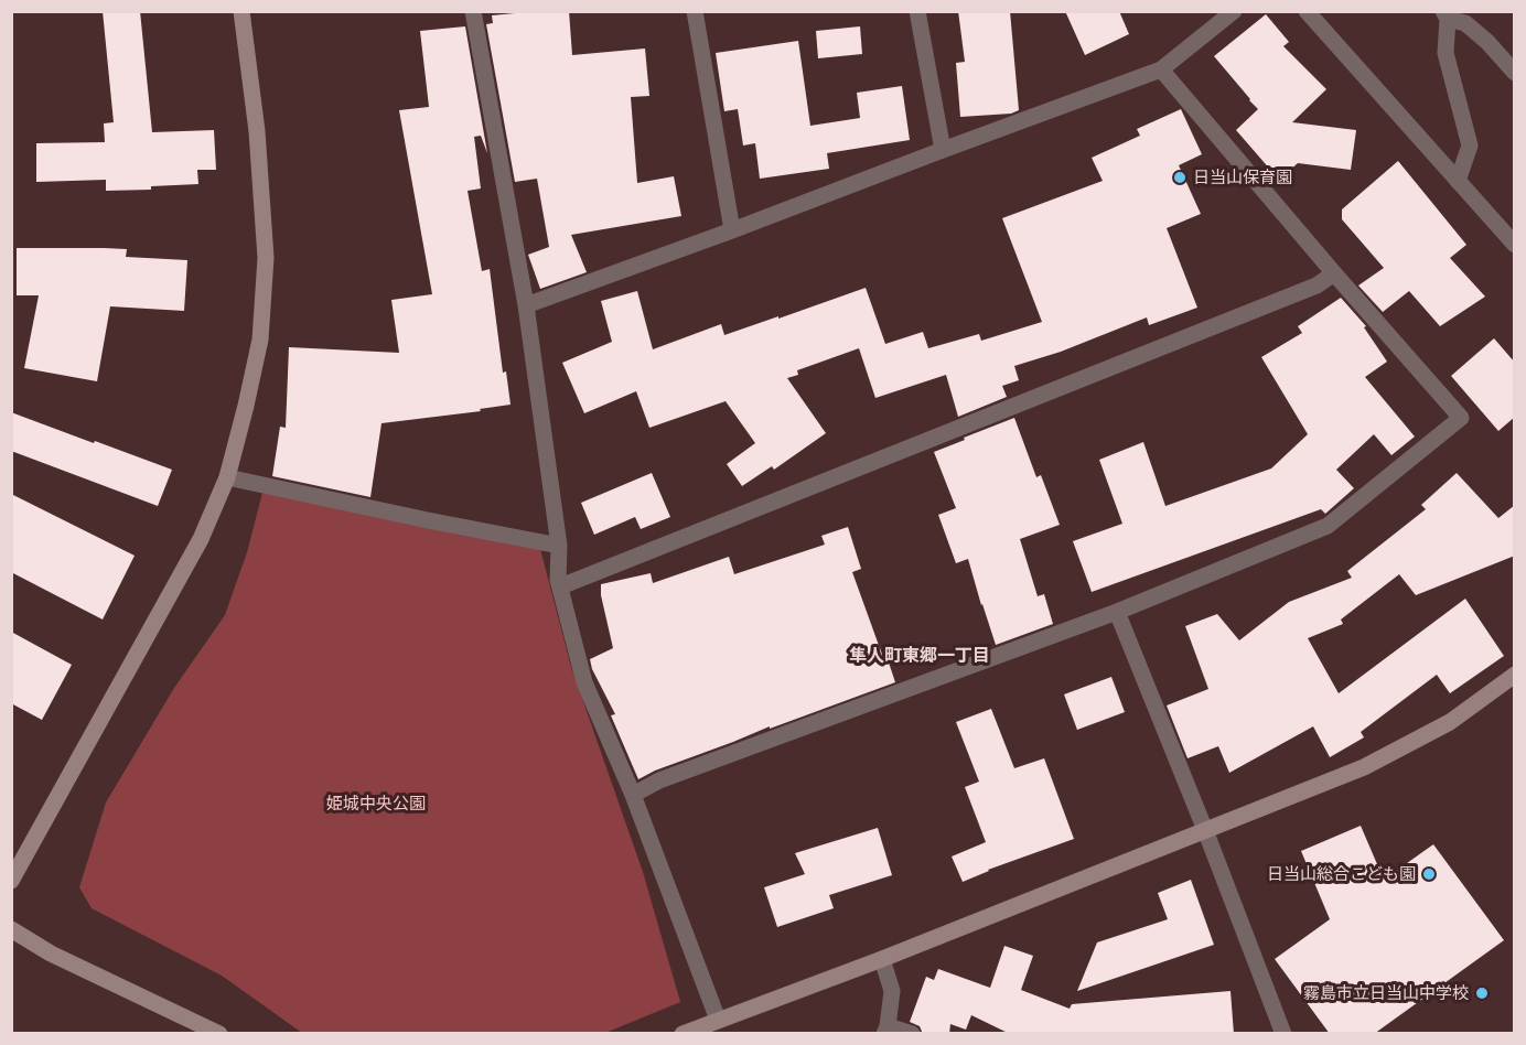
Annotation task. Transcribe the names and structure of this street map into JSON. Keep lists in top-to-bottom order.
{
  "districts": ["隼人町東郷一丁目"],
  "parks": ["姫城中央公園"],
  "places": ["日当山保育園", "日当山総合こども園", "霧島市立日当山中学校"]
}
